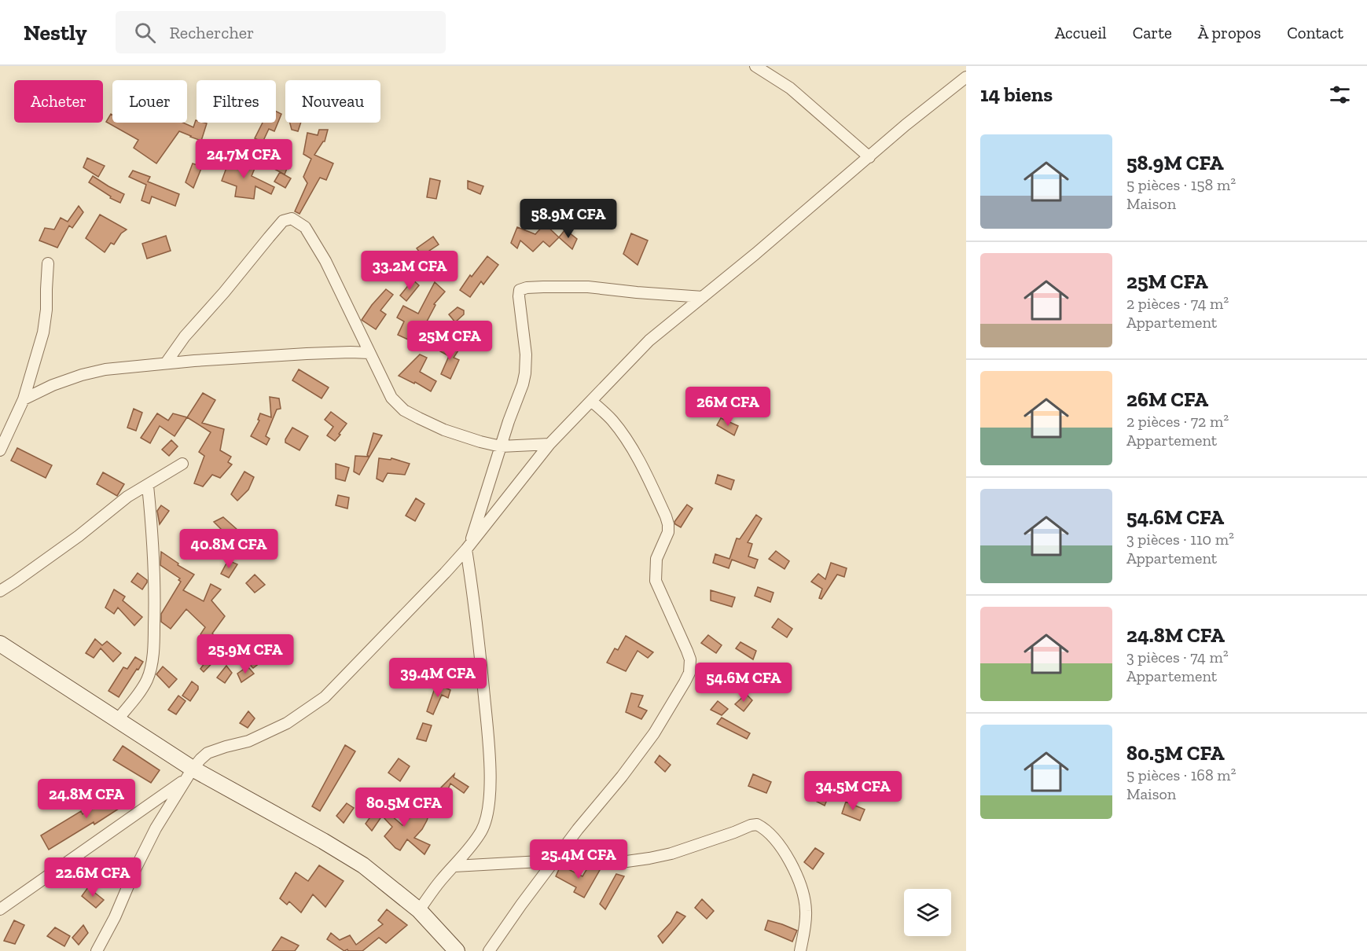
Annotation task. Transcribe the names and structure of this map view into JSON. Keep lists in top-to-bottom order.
{
  "page": {
    "header": "Nestly",
    "search": "Rechercher",
    "nav": [
      "Accueil",
      "Carte",
      "À propos",
      "Contact"
    ],
    "heading": "14 biens",
    "chip": [
      "Acheter",
      "Louer",
      "Filtres",
      "Nouveau"
    ],
    "list": [
      {
        "name": "58.9M CFA",
        "note": "5 pièces · 158 m² · Maison"
      },
      {
        "name": "25M CFA",
        "note": "2 pièces · 74 m² · Appartement"
      },
      {
        "name": "26M CFA",
        "note": "2 pièces · 72 m² · Appartement"
      },
      {
        "name": "54.6M CFA",
        "note": "3 pièces · 110 m² · Appartement"
      },
      {
        "name": "24.8M CFA",
        "note": "3 pièces · 74 m² · Appartement"
      },
      {
        "name": "80.5M CFA",
        "note": "5 pièces · 168 m² · Maison"
      }
    ],
    "price": [
      "24.7M CFA",
      "58.9M CFA",
      "33.2M CFA",
      "25M CFA",
      "26M CFA",
      "40.8M CFA",
      "25.9M CFA",
      "39.4M CFA",
      "54.6M CFA",
      "34.5M CFA",
      "24.8M CFA",
      "80.5M CFA",
      "25.4M CFA",
      "22.6M CFA"
    ]
  }
}
